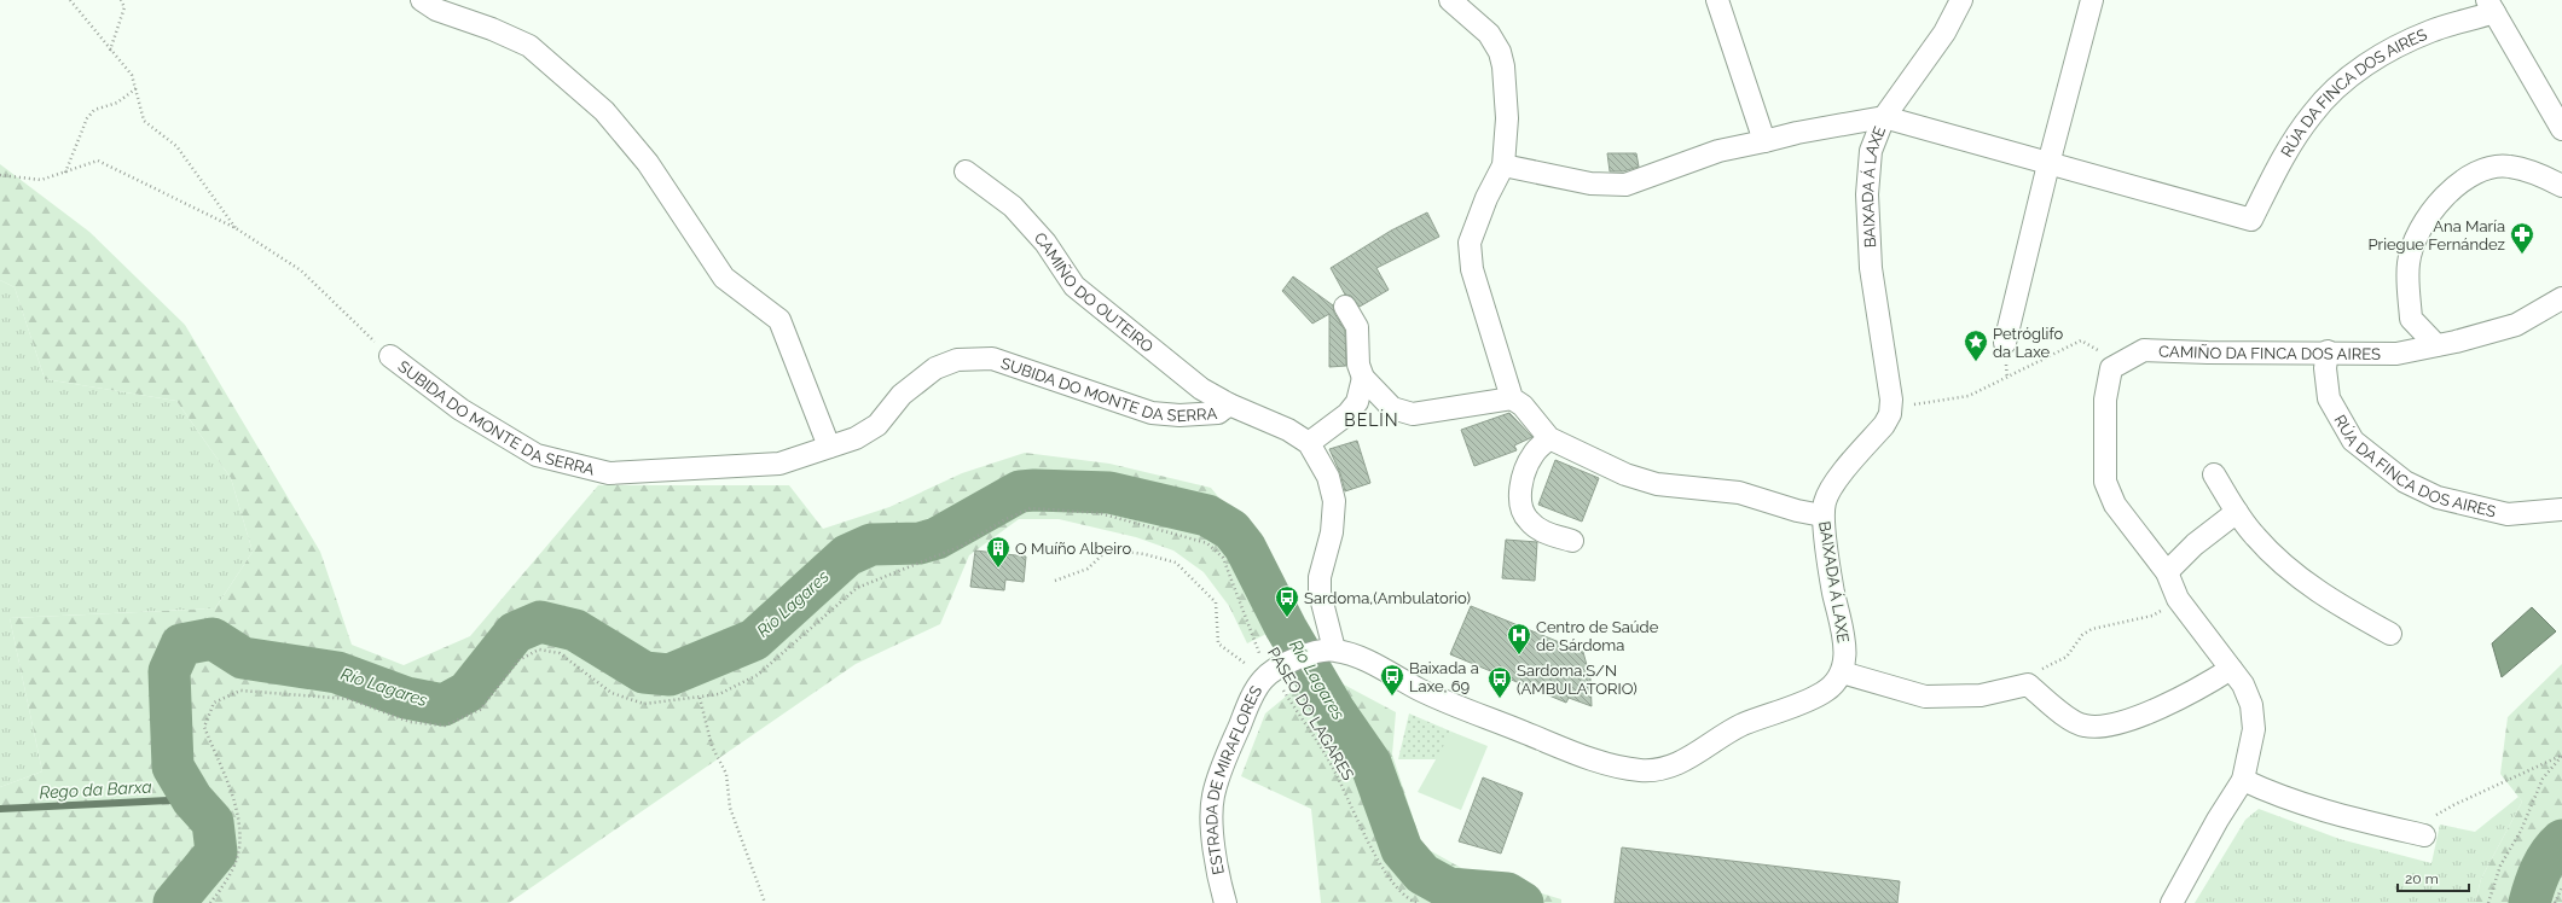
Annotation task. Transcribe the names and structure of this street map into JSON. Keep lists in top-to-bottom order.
{
  "streets": {
    "street": [
      "RÚA DA FINCA DOS AIRES",
      "BAIXADA Á LAXE",
      "CAMIÑO DO OUTEIRO",
      "CAMIÑO DA FINCA DOS AIRES",
      "SUBIDA DO MONTE DA SERRA",
      "ESTRADA DE MIRAFLORES"
    ],
    "path": ["PASEO DO LAGARES"]
  },
  "crossings": [
    ["RÚA DA FINCA DOS AIRES", "CAMIÑO DA FINCA DOS AIRES"],
    ["CAMIÑO DO OUTEIRO", "SUBIDA DO MONTE DA SERRA"],
    ["PASEO DO LAGARES", "ESTRADA DE MIRAFLORES"]
  ],
  "districts": ["BELÍN"],
  "water": ["Río Lagares", "Rego da Barxa"],
  "places": {
    "pharmacy": ["Ana María Priegue Fernández"],
    "place": ["Petróglifo da Laxe"],
    "building": ["O Muíño Albeiro"],
    "bus stop": ["Sardoma,(Ambulatorio)", "Baixada a Laxe, 69", "Sardoma,S/N (AMBULATORIO)"],
    "hospital": ["Centro de Saúde de Sárdoma"]
  },
  "scale_bar": "20 m"
}
